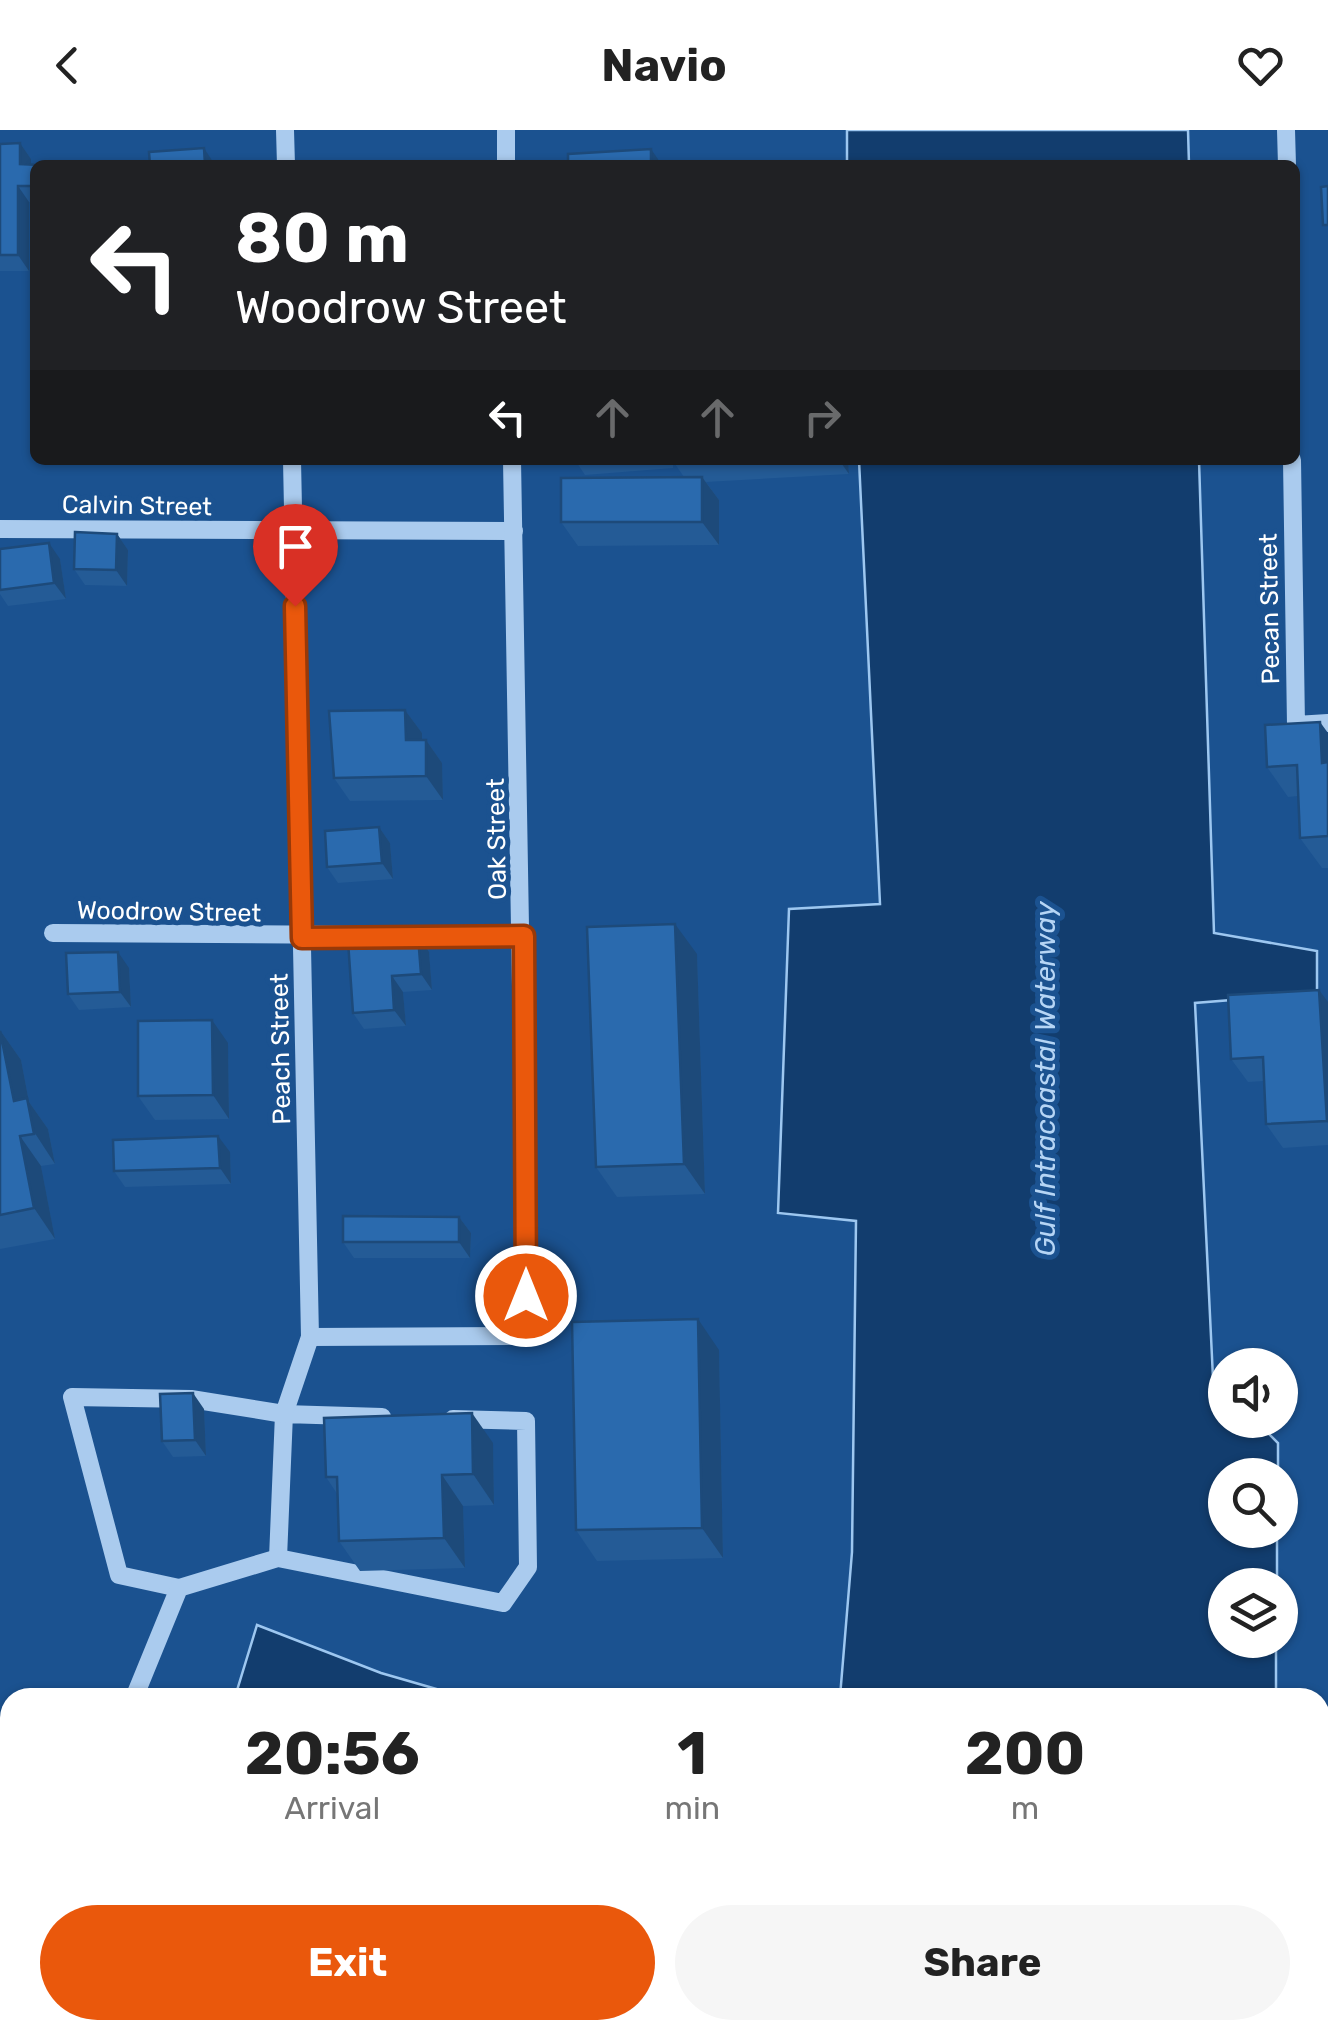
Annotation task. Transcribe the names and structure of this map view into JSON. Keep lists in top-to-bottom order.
{
  "streets": {
    "street": [
      "Calvin Street",
      "Pecan Street",
      "Oak Street",
      "Woodrow Street",
      "Peach Street"
    ]
  },
  "crossings": [
    ["Calvin Street", "Oak Street"],
    ["Calvin Street", "Peach Street"],
    ["Oak Street", "Woodrow Street"],
    ["Oak Street", "Peach Street"],
    ["Woodrow Street", "Peach Street"]
  ],
  "water": ["Gulf Intracoastal Waterway"],
  "page": {
    "header": "Navio",
    "turn": ["80 m", "Woodrow Street"],
    "eta": [
      "20:56",
      "Arrival",
      "1",
      "min",
      "200",
      "m"
    ],
    "buttons": ["Exit", "Share"]
  }
}
